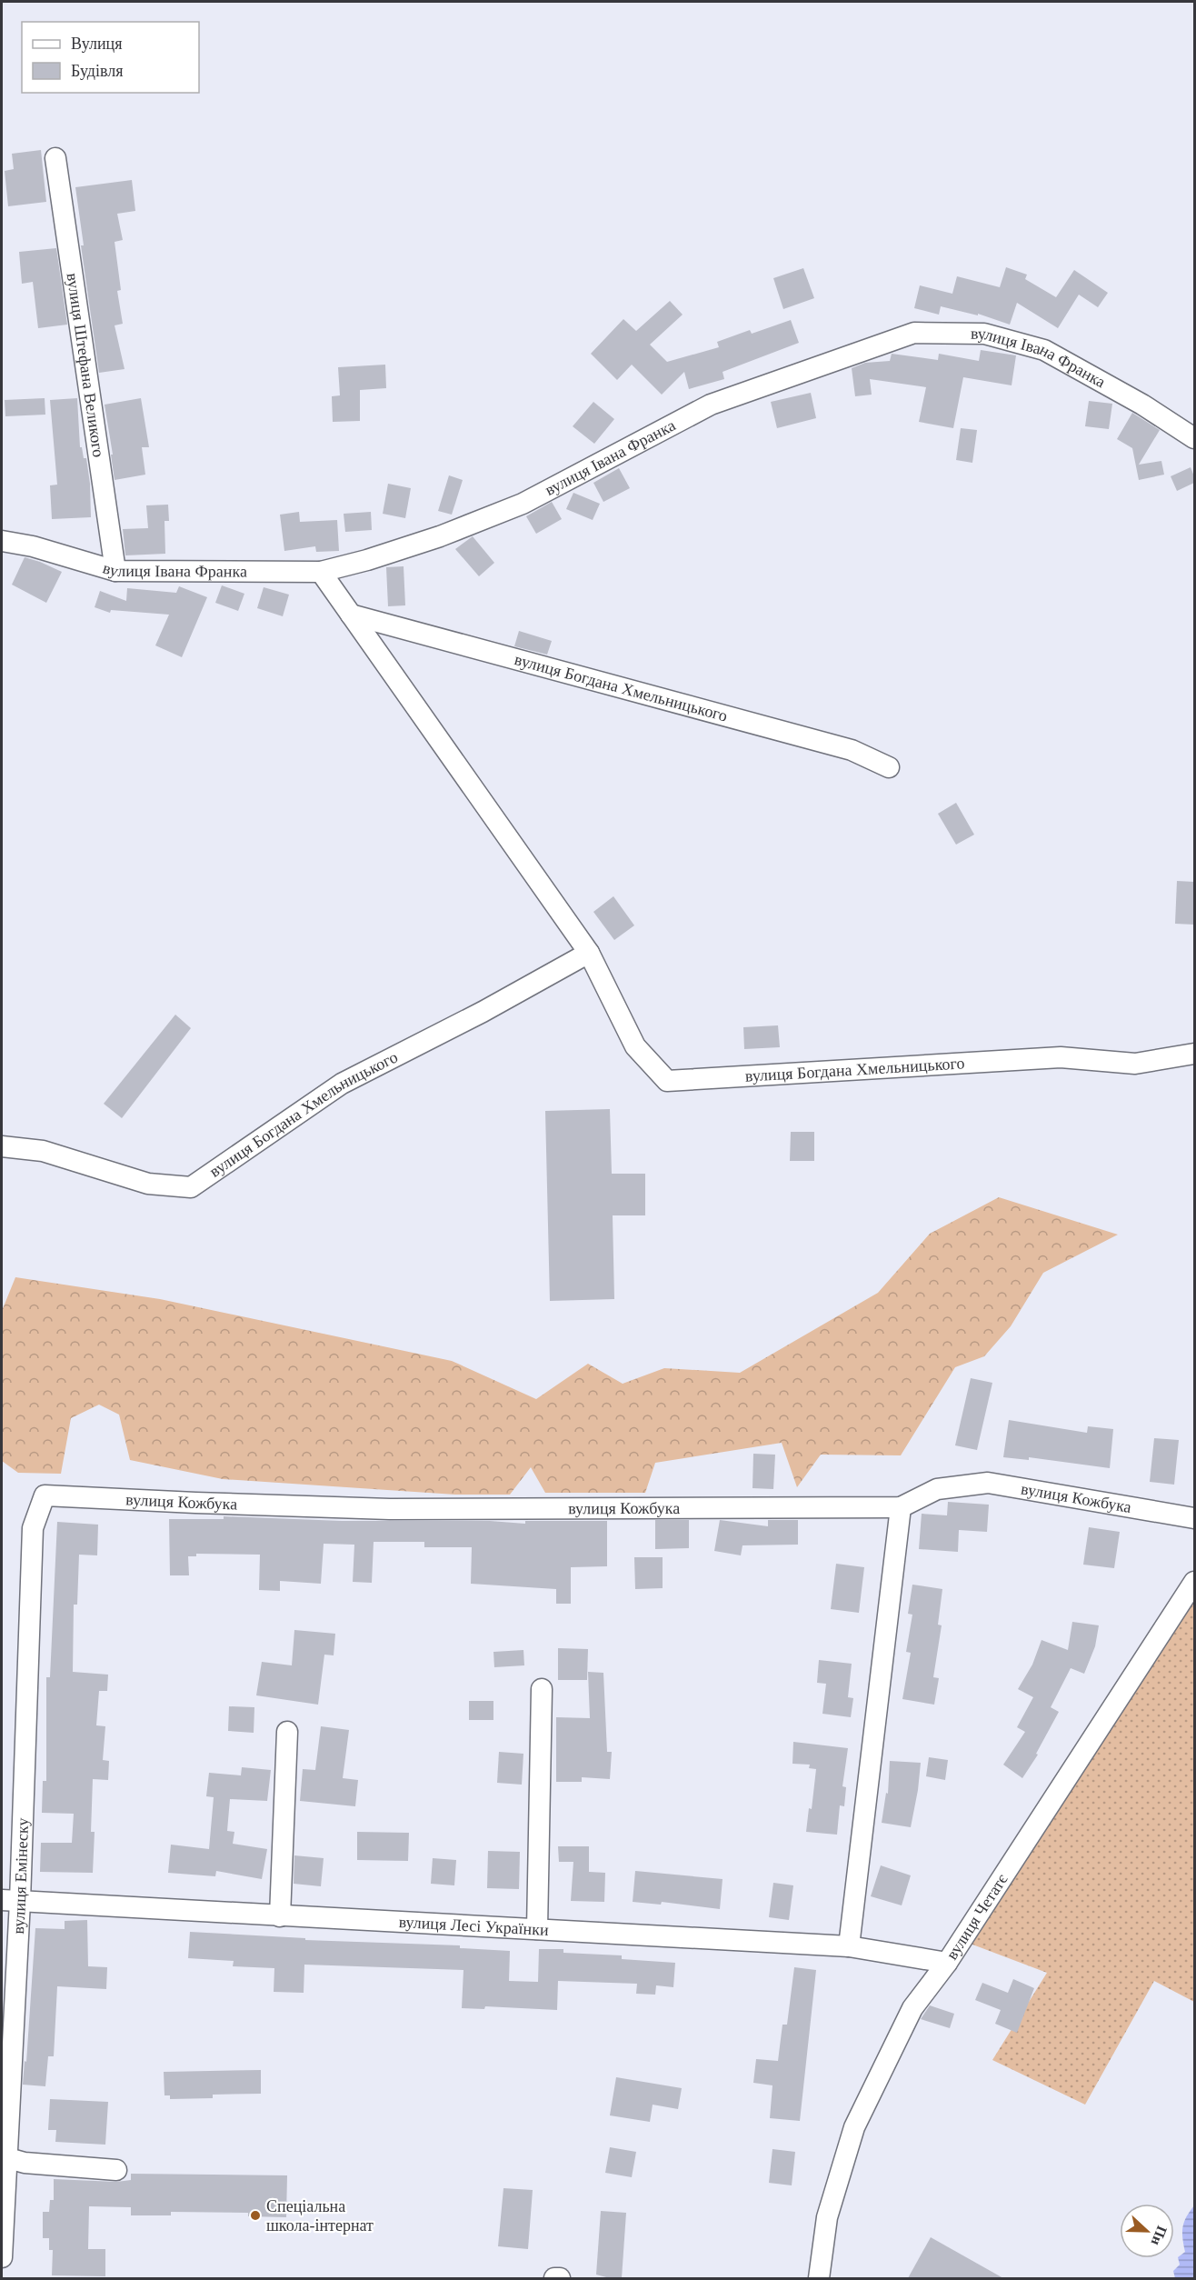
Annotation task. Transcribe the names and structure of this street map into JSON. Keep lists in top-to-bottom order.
{
  "streets": {
    "street": [
      "вулиця Івана Франка",
      "вулиця Штефана Великого",
      "вулиця Богдана Хмельницького",
      "вулиця Кожбука",
      "вулиця Емінеску",
      "вулиця Четатє",
      "вулиця Лесі Українки"
    ]
  },
  "crossings": [
    ["вулиця Івана Франка", "вулиця Штефана Великого"],
    ["вулиця Івана Франка", "вулиця Богдана Хмельницького"],
    ["вулиця Кожбука", "вулиця Емінеску"],
    ["вулиця Емінеску", "вулиця Лесі Українки"],
    ["вулиця Четатє", "вулиця Лесі Українки"]
  ],
  "places": ["Спеціальна школа-інтернат"],
  "legend": ["Вулиця", "Будівля"],
  "north": "right"
}
